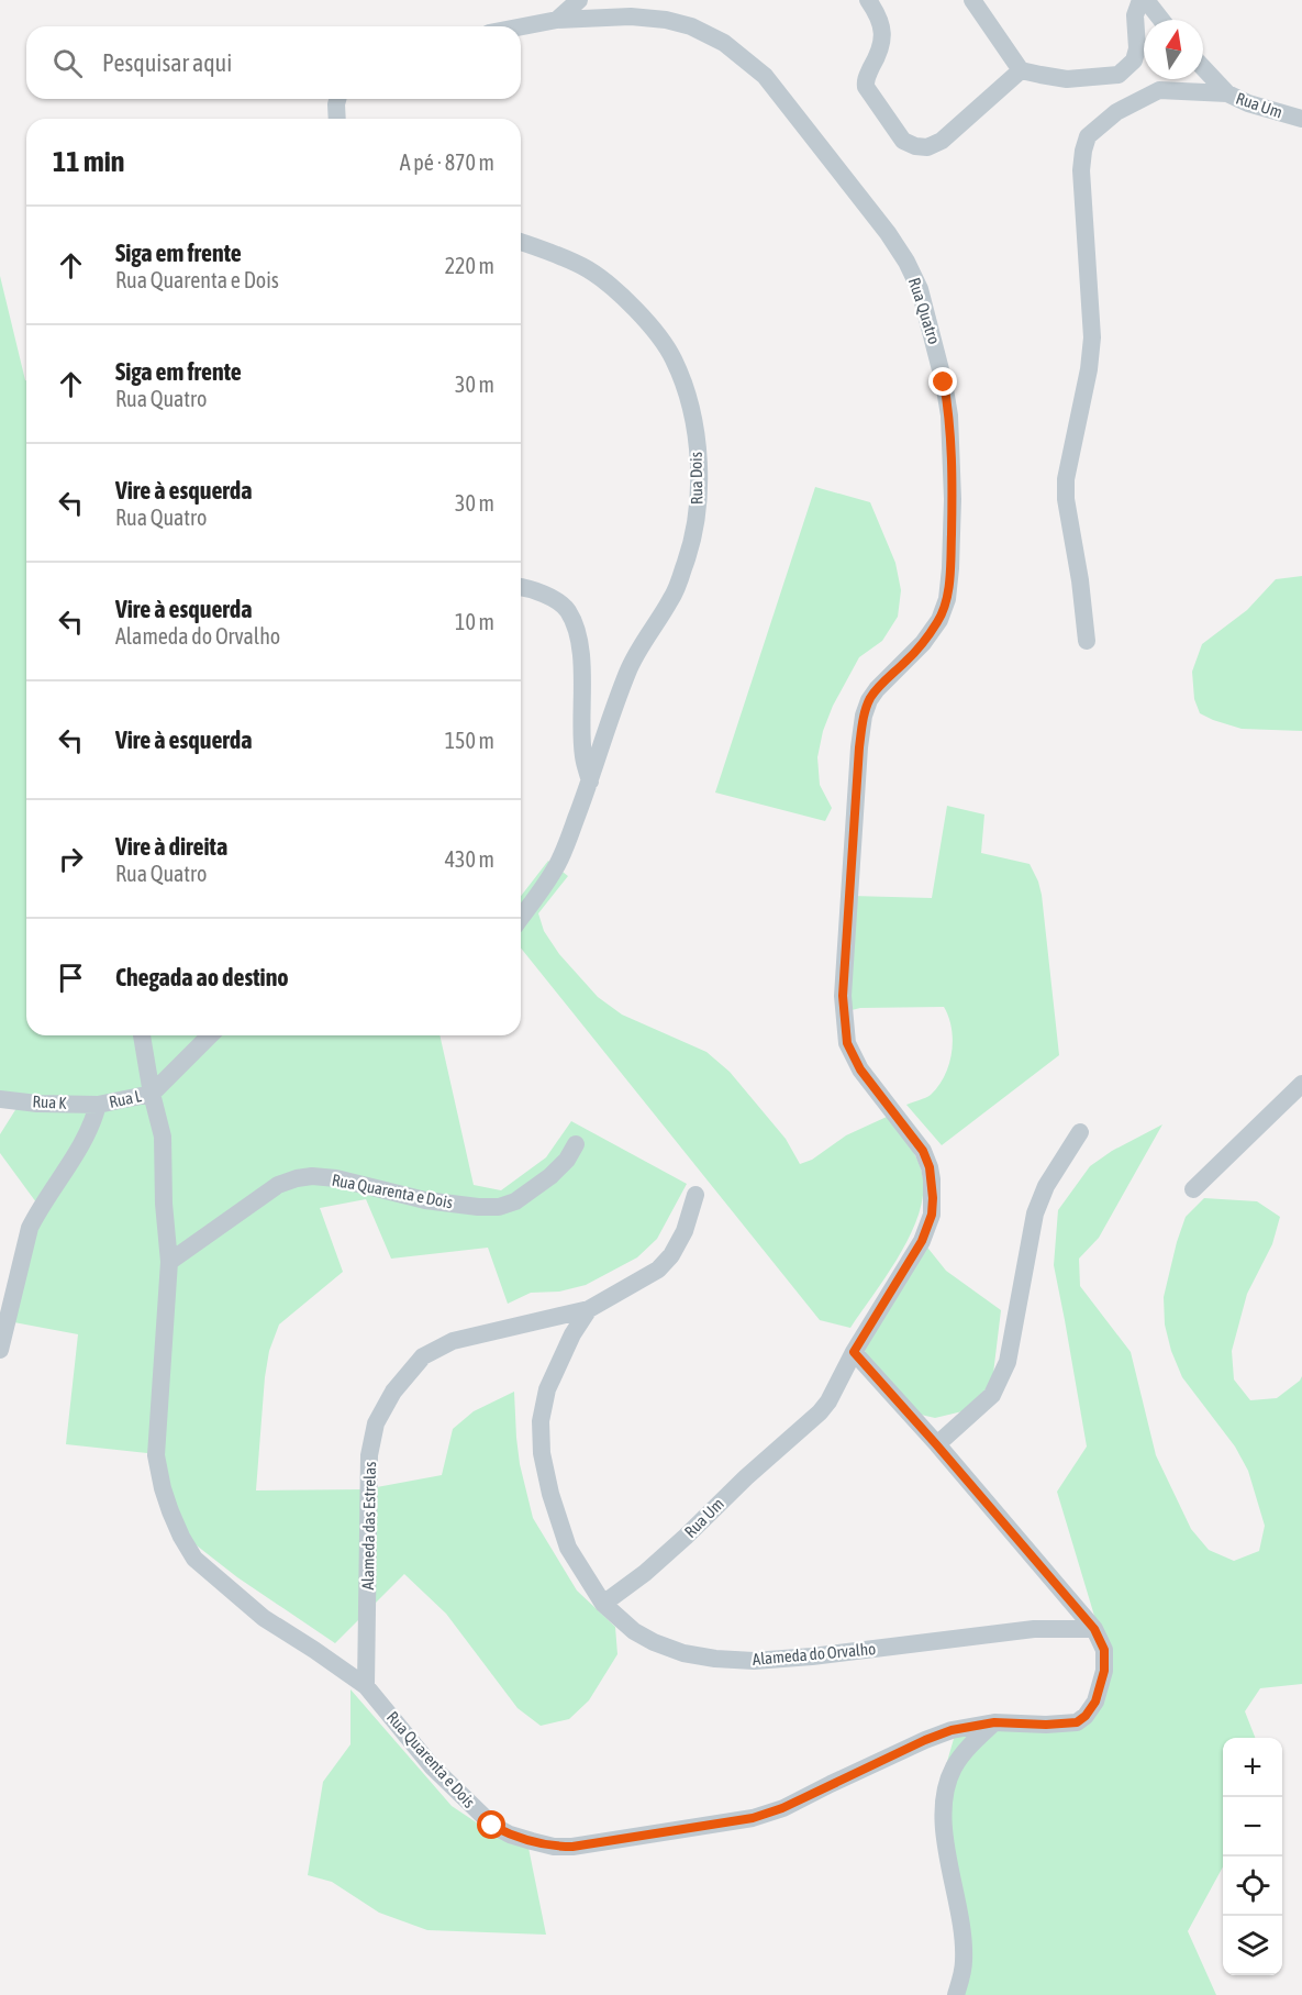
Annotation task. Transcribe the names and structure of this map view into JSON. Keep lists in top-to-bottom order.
{
  "streets": {
    "street": [
      "Rua Um",
      "Rua Quatro",
      "Rua Dois",
      "Rua L",
      "Rua K",
      "Rua Quarenta e Dois",
      "Alameda das Estrelas",
      "Alameda do Orvalho"
    ]
  },
  "crossings": [
    ["Rua Um", "Rua Quatro"],
    ["Rua Um", "Alameda do Orvalho"],
    ["Rua L", "Rua K"],
    ["Rua L", "Rua Quarenta e Dois"],
    ["Rua Quarenta e Dois", "Alameda das Estrelas"],
    ["Alameda das Estrelas", "Alameda do Orvalho"]
  ],
  "north": "top",
  "page": {
    "search": "Pesquisar aqui",
    "heading": ["11 min", "A pé · 870 m"],
    "list": [
      ["Siga em frente", "Rua Quarenta e Dois", "220 m"],
      ["Siga em frente", "Rua Quatro", "30 m"],
      ["Vire à esquerda", "Rua Quatro", "30 m"],
      ["Vire à esquerda", "Alameda do Orvalho", "10 m"],
      ["Vire à esquerda", "150 m"],
      ["Vire à direita", "Rua Quatro", "430 m"],
      "Chegada ao destino"
    ],
    "map_buttons": ["+", "−"]
  }
}
